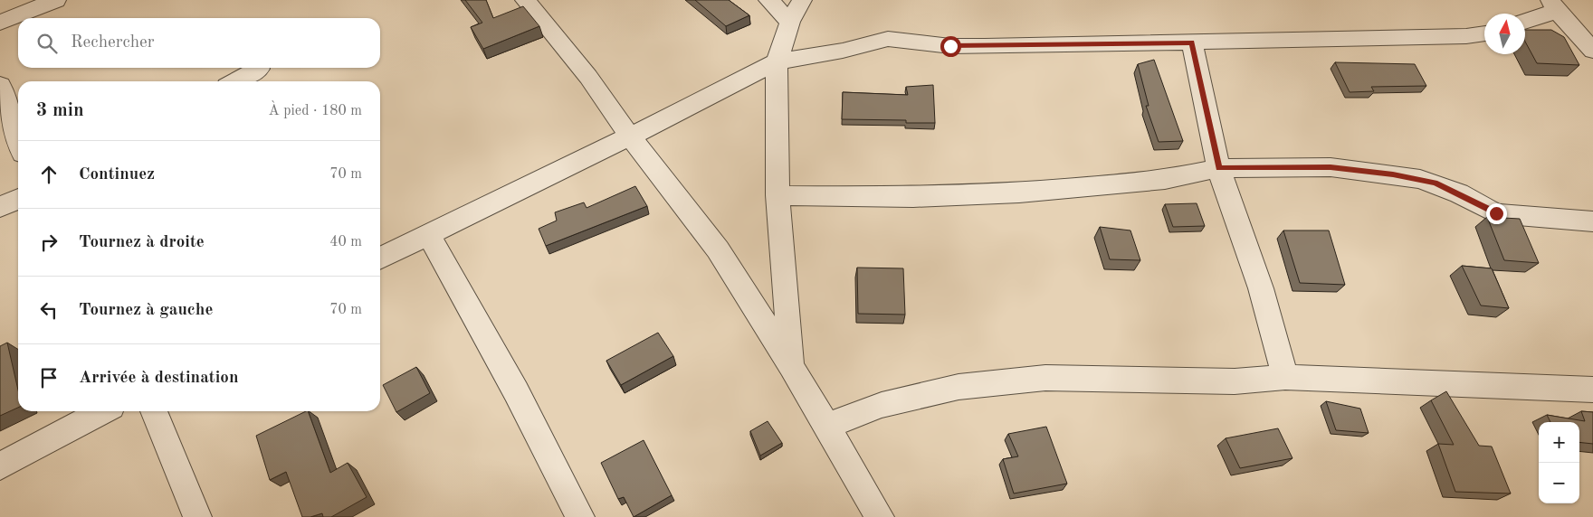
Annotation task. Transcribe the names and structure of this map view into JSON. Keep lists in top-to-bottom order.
{
  "north": "top",
  "page": {
    "search": "Rechercher",
    "heading": ["3 min", "À pied · 180 m"],
    "list": [
      ["Continuez", "70 m"],
      ["Tournez à droite", "40 m"],
      ["Tournez à gauche", "70 m"],
      "Arrivée à destination"
    ],
    "map_buttons": ["+", "−"]
  }
}
